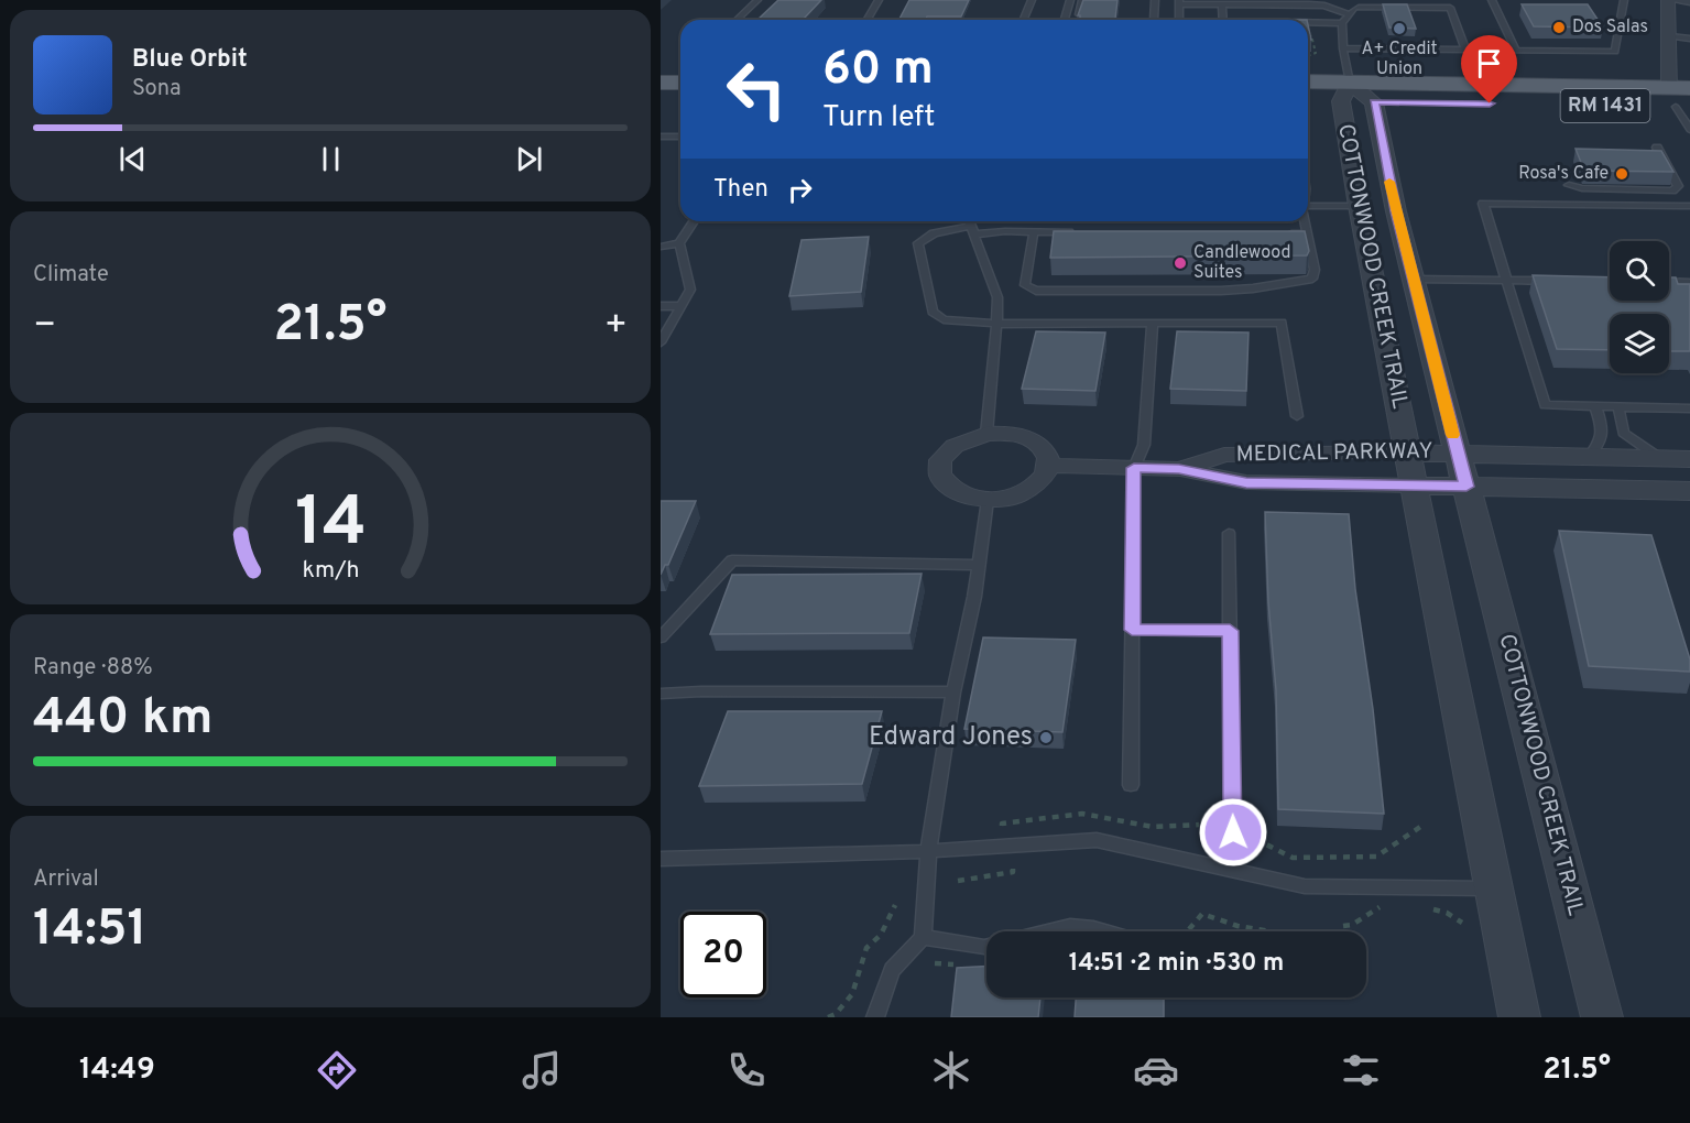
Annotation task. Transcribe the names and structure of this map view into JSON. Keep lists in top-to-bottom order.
{
  "streets": {
    "main road": ["RM 1431"],
    "street": ["COTTONWOOD CREEK TRAIL", "MEDICAL PARKWAY"]
  },
  "crossings": [
    ["RM 1431", "COTTONWOOD CREEK TRAIL"],
    ["COTTONWOOD CREEK TRAIL", "MEDICAL PARKWAY"]
  ],
  "places": [
    "Dos Salas",
    "A+ Credit Union",
    "Rosa's Cafe",
    "Candlewood Suites",
    "Edward Jones"
  ],
  "page": {
    "turn": ["60 m", "Turn left"],
    "song": ["Blue Orbit", "Sona"],
    "then": "Then",
    "tile": [
      "Climate",
      ["Range · 88%", "440 km"],
      ["Arrival", "14:51"]
    ],
    "heat": ["−", "21.5°", "+"],
    "limit": "20",
    "trip": "14:51 · 2 min · 530 m",
    "tabs": ["14:49", "21.5°"],
    "gauge": ["14", "km/h"]
  }
}
